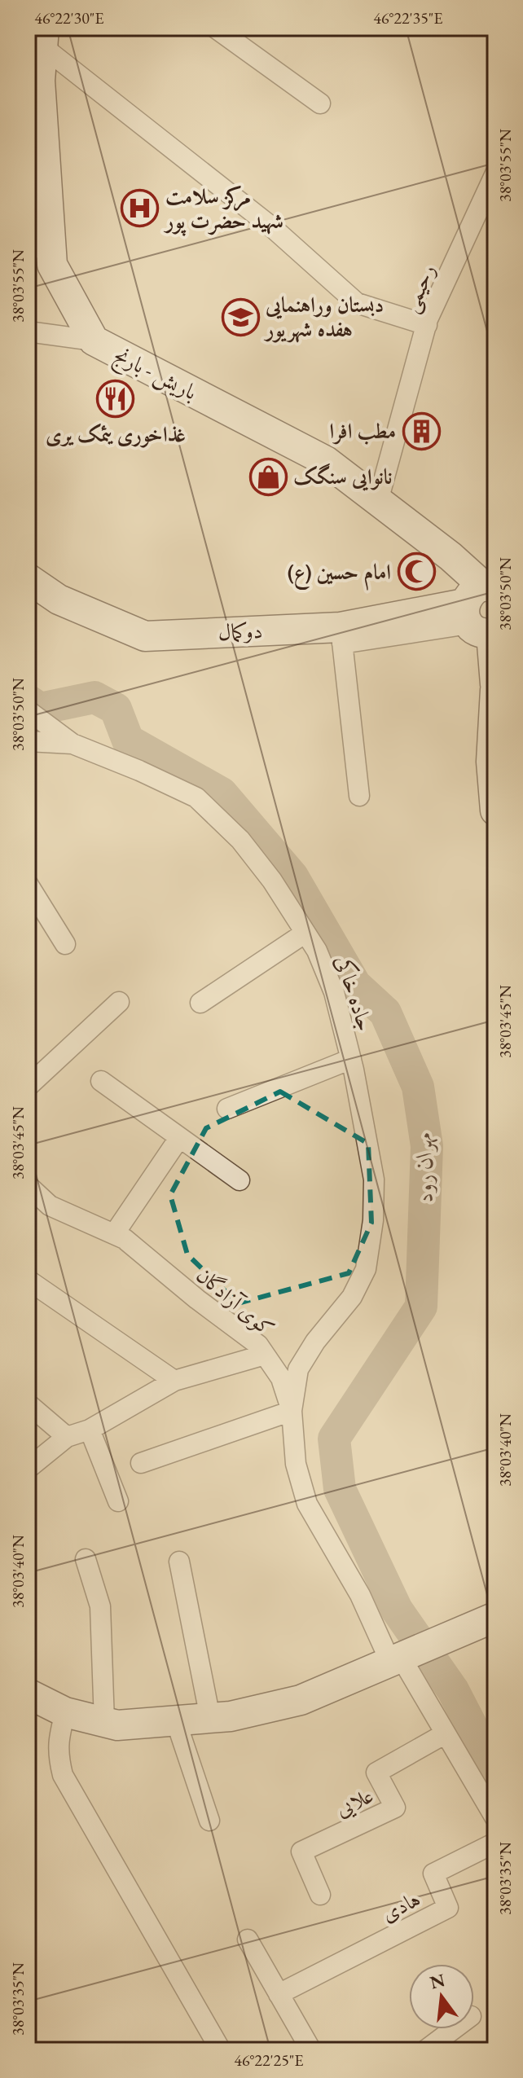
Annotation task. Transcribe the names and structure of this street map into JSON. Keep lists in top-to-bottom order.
{
  "streets": {
    "main road": ["باریش - بارنج", "دوکمال"],
    "street": [
      "رحیمی",
      "جاده خاکی",
      "کوی آزادگان",
      "علایی",
      "هادی"
    ]
  },
  "crossings": [
    ["رحیمی", "باریش - بارنج"],
    ["باریش - بارنج", "دوکمال"],
    ["جاده خاکی", "کوی آزادگان"],
    ["کوی آزادگان", "علایی"]
  ],
  "water": ["مهران رود"],
  "places": {
    "hospital": ["مرکز سلامت شهید حضرت پور"],
    "school or university": ["دبستان وراهنمایی هفده شهریور"],
    "restaurant": ["غذاخوری یئمک یری"],
    "building": ["مطب افرا"],
    "shop": ["نانوایی سنگک"],
    "mosque": ["امام حسین (ع)"]
  },
  "north": "top",
  "coordinates": [
    "46°22'30\"E",
    "46°22'35\"E",
    "38°03'55\"N",
    "38°03'50\"N",
    "38°03'45\"N",
    "38°03'40\"N",
    "38°03'35\"N",
    "46°22'25\"E"
  ]
}
